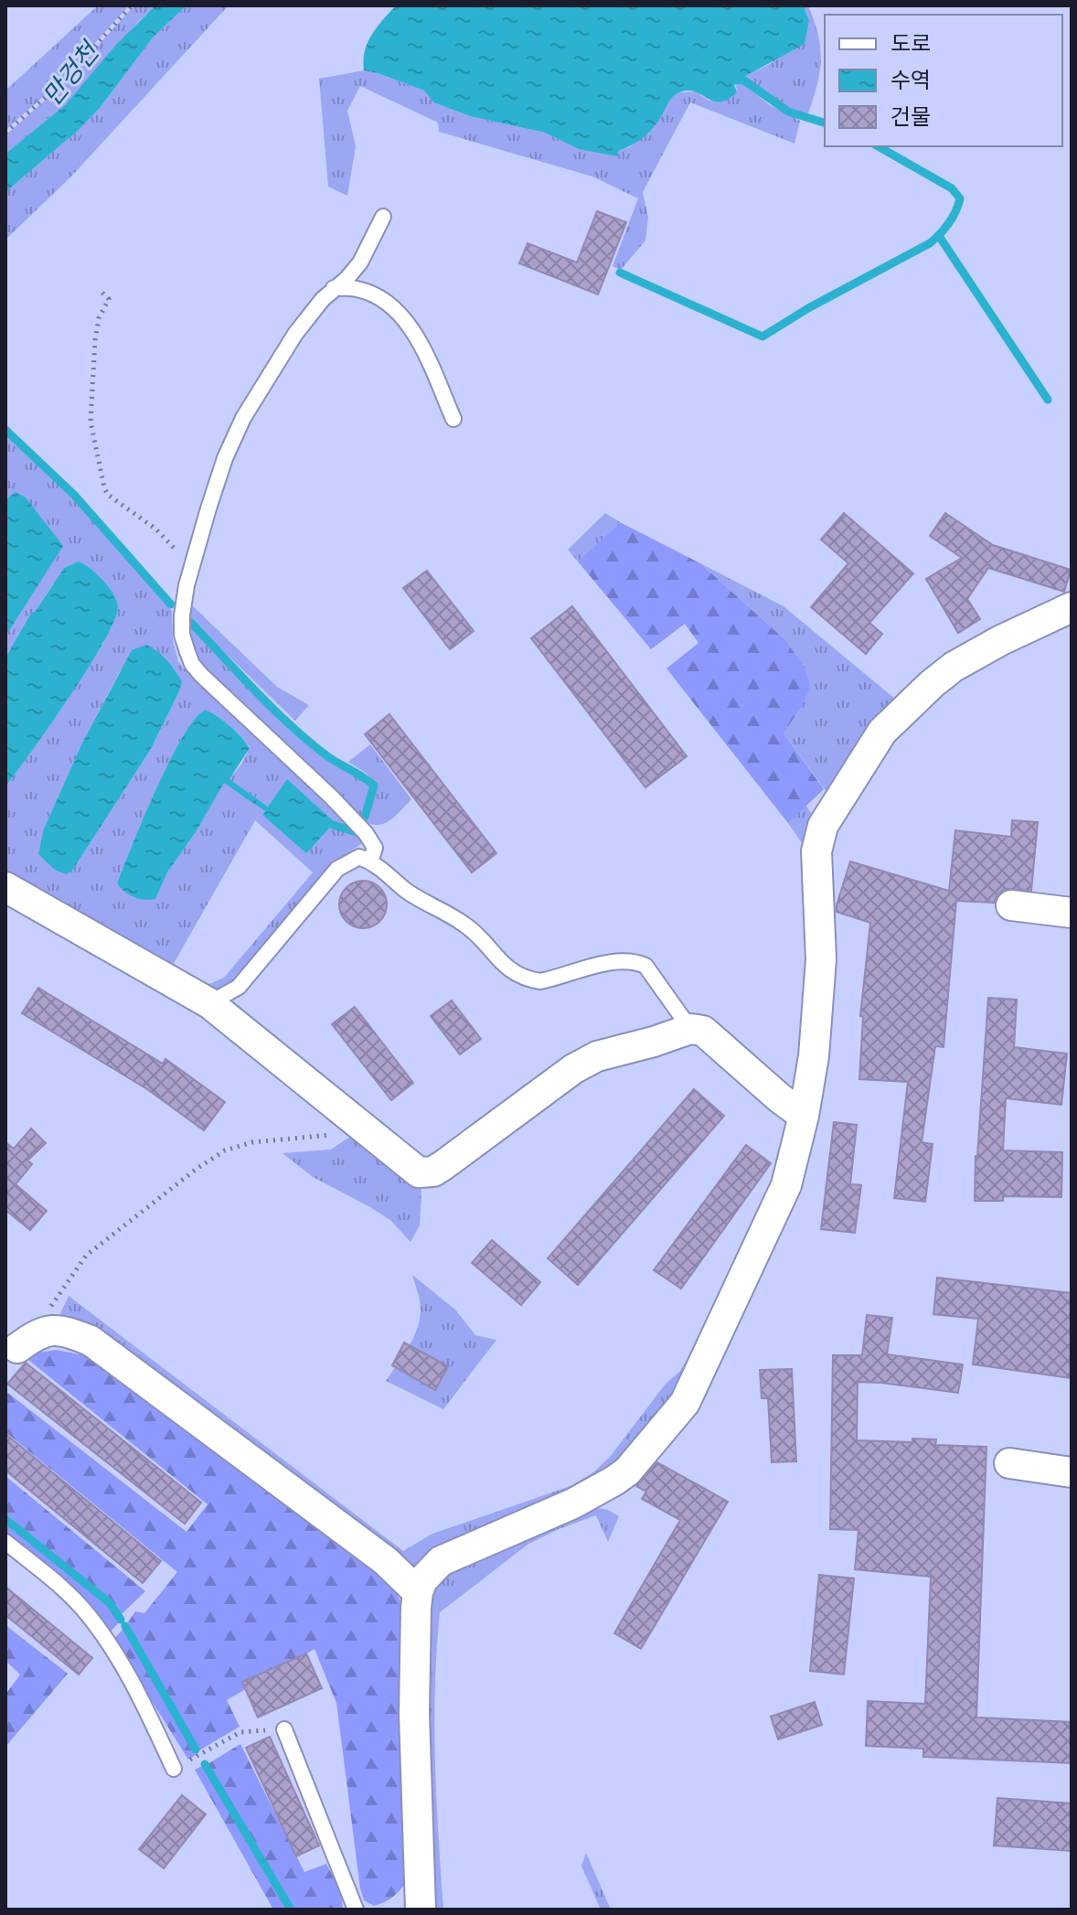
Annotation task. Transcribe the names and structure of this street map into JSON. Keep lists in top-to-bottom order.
{
  "water": ["만겅천"],
  "legend": ["도로", "수역", "건물"]
}
